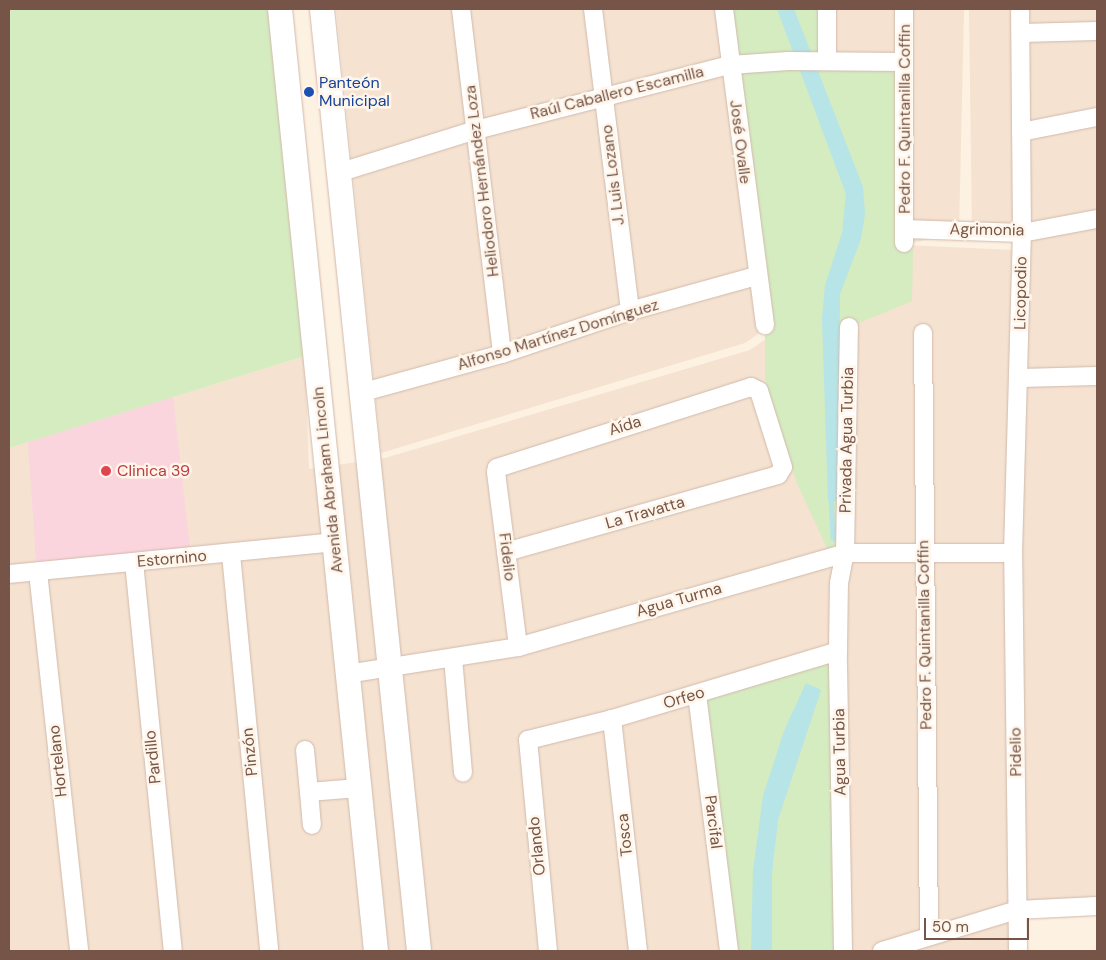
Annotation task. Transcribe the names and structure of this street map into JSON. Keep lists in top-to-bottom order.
{
  "streets": {
    "main road": ["Avenida Abraham Lincoln"],
    "street": [
      "Raúl Caballero Escamilla",
      "Pedro F. Quintanilla Coffin",
      "José Ovalle",
      "J. Luis Lozano",
      "Heliodoro Hernández Loza",
      "Agrimonia",
      "Licopodio",
      "Alfonso Martínez Domínguez",
      "Aída",
      "Privada Agua Turbia",
      "La Travatta",
      "Fidelio",
      "Estornino",
      "Agua Turma",
      "Orfeo",
      "Pinzón",
      "Agua Turbia",
      "Pidelio",
      "Pardillo",
      "Hortelano",
      "Parcifal",
      "Tosca",
      "Orlando"
    ]
  },
  "crossings": [
    ["Raúl Caballero Escamilla", "Pedro F. Quintanilla Coffin"],
    ["Raúl Caballero Escamilla", "José Ovalle"],
    ["Raúl Caballero Escamilla", "J. Luis Lozano"],
    ["Raúl Caballero Escamilla", "Heliodoro Hernández Loza"],
    ["Pedro F. Quintanilla Coffin", "Agrimonia"],
    ["Pedro F. Quintanilla Coffin", "Agua Turma"],
    ["José Ovalle", "Alfonso Martínez Domínguez"],
    ["J. Luis Lozano", "Alfonso Martínez Domínguez"],
    ["Heliodoro Hernández Loza", "Alfonso Martínez Domínguez"],
    ["Agrimonia", "Licopodio"],
    ["Licopodio", "Agua Turma"],
    ["Licopodio", "Pidelio"],
    ["Aída", "La Travatta"],
    ["Aída", "Fidelio"],
    ["Privada Agua Turbia", "Agua Turma"],
    ["Privada Agua Turbia", "Agua Turbia"],
    ["Avenida Abraham Lincoln", "Estornino"],
    ["Avenida Abraham Lincoln", "Agua Turma"],
    ["La Travatta", "Fidelio"],
    ["Fidelio", "Agua Turma"],
    ["Estornino", "Pinzón"],
    ["Estornino", "Pardillo"],
    ["Estornino", "Hortelano"],
    ["Agua Turma", "Agua Turbia"],
    ["Agua Turma", "Pidelio"],
    ["Orfeo", "Agua Turbia"],
    ["Orfeo", "Parcifal"],
    ["Orfeo", "Tosca"],
    ["Orfeo", "Orlando"]
  ],
  "places": ["Panteón Municipal", "Clinica 39"],
  "scale_bar": "50 m"
}
